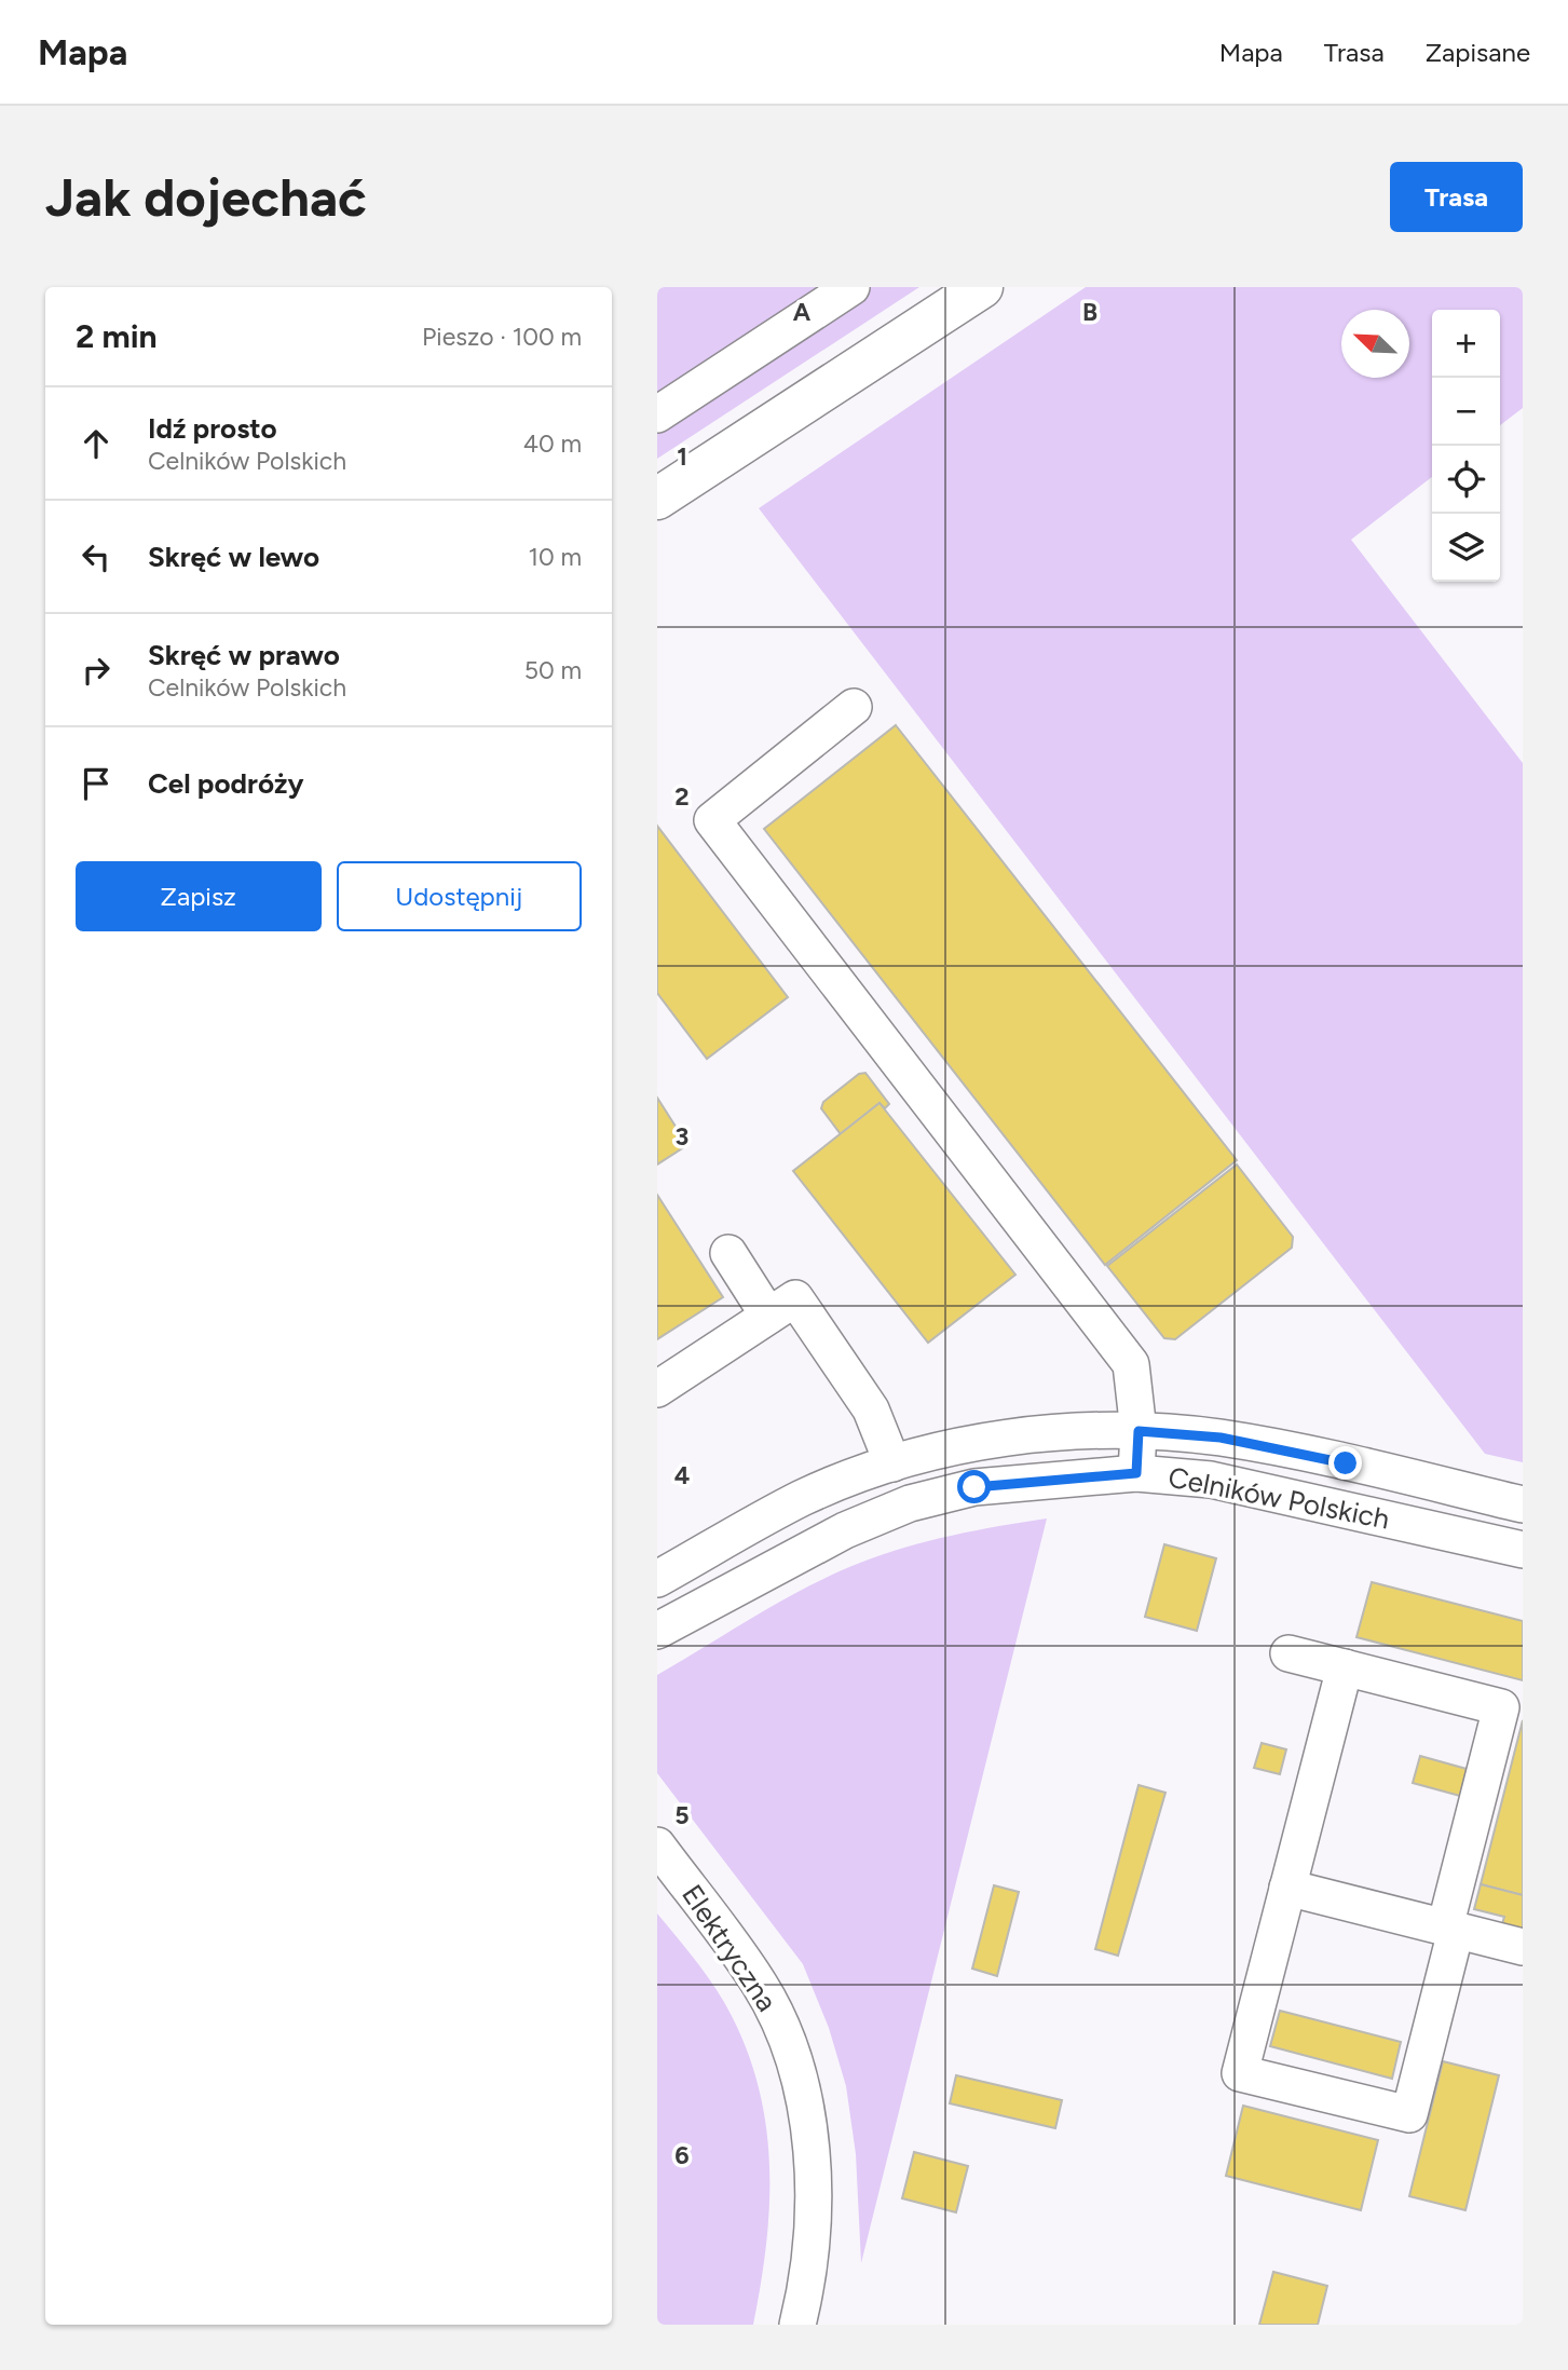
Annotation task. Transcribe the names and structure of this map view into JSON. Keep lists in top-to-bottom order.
{
  "streets": {
    "street": ["Celników Polskich", "Elektryczna"]
  },
  "north": "top left",
  "page": {
    "header": "Mapa",
    "nav": ["Mapa", "Trasa", "Zapisane"],
    "buttons": [
      "Trasa",
      ["Zapisz", "Udostępnij"]
    ],
    "title": "Jak dojechać",
    "heading": ["2 min", "Pieszo · 100 m"],
    "map_buttons": ["+", "−"],
    "list": [
      ["Idź prosto", "Celników Polskich", "40 m"],
      ["Skręć w lewo", "10 m"],
      ["Skręć w prawo", "Celników Polskich", "50 m"],
      "Cel podróży"
    ]
  },
  "grid": {
    "columns": ["A", "B"],
    "rows": [
      "1",
      "2",
      "3",
      "4",
      "5",
      "6"
    ]
  }
}
